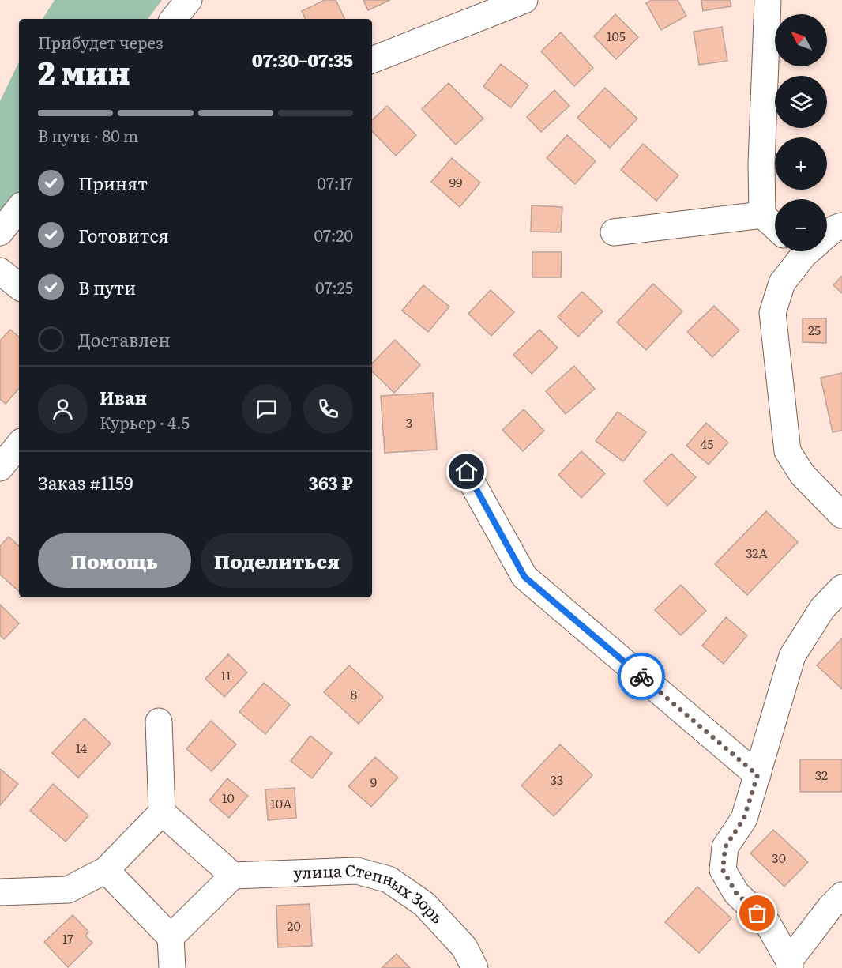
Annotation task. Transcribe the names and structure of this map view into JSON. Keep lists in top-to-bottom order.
{
  "streets": {
    "street": ["улица Степных Зорь"]
  },
  "house_numbers": [
    "105",
    "99",
    "25",
    "3",
    "45",
    "32А",
    "11",
    "8",
    "14",
    "32",
    "33",
    "9",
    "10",
    "10А",
    "30",
    "20",
    "17"
  ],
  "north": "top left",
  "page": {
    "map_buttons": ["+", "−"],
    "heading": ["2 мин", "Прибудет через", "07:30–07:35"],
    "panel": [
      "Иван",
      "Курьер · 4.5",
      "Заказ #1159",
      "363 ₽"
    ],
    "bar": "В пути · 80 m",
    "list": [
      ["Принят", "07:17"],
      ["Готовится", "07:20"],
      ["В пути", "07:25"],
      "Доставлен"
    ],
    "buttons": ["Помощь", "Поделиться"]
  }
}
